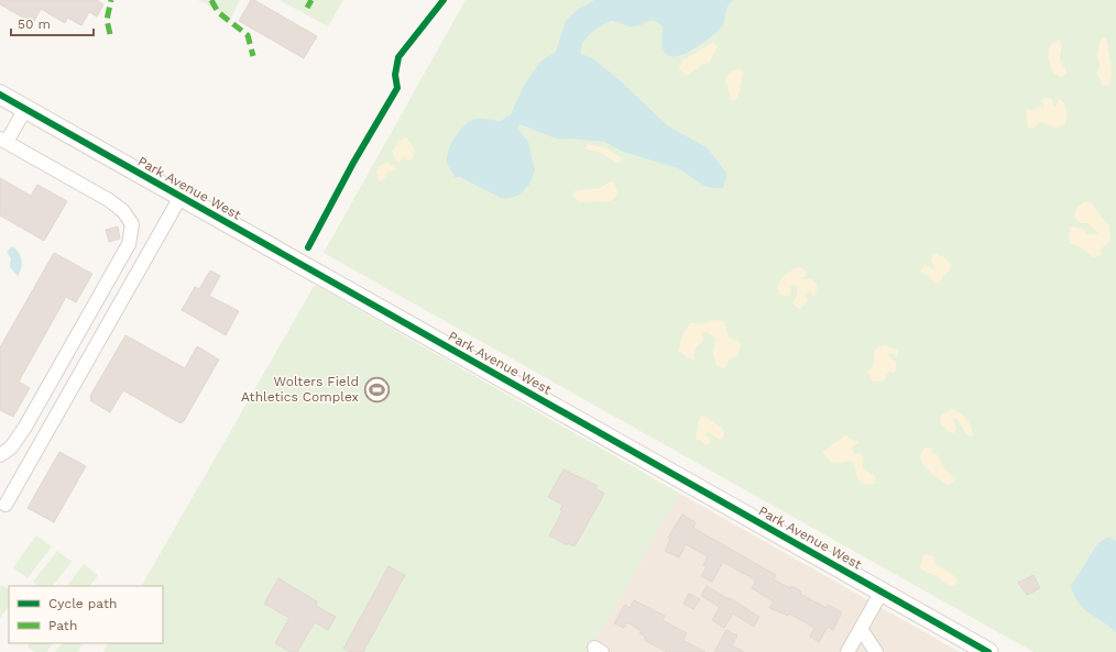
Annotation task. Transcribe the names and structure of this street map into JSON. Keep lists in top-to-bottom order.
{
  "streets": {
    "street": ["Park Avenue West"]
  },
  "places": {
    "sports": ["Wolters Field Athletics Complex"]
  },
  "legend": ["Cycle path", "Path"],
  "scale_bar": "50 m"
}
